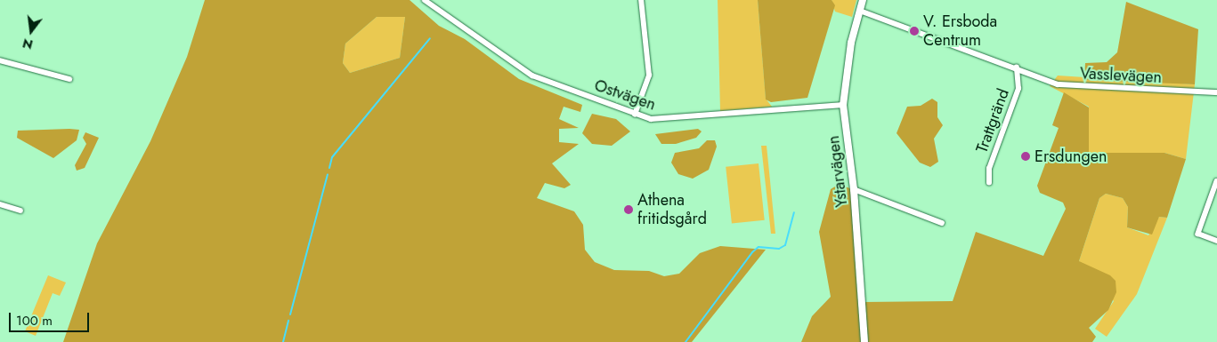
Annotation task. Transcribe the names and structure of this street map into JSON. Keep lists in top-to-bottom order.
{
  "streets": {
    "street": [
      "Vasslevägen",
      "Ostvägen",
      "Trattgränd",
      "Ystarvägen"
    ]
  },
  "crossings": [
    ["Vasslevägen", "Trattgränd"],
    ["Ostvägen", "Ystarvägen"]
  ],
  "places": ["V. Ersboda Centrum", "Ersdungen", "Athena fritidsgård"],
  "scale_bar": "100 m",
  "north": "bottom"
}
